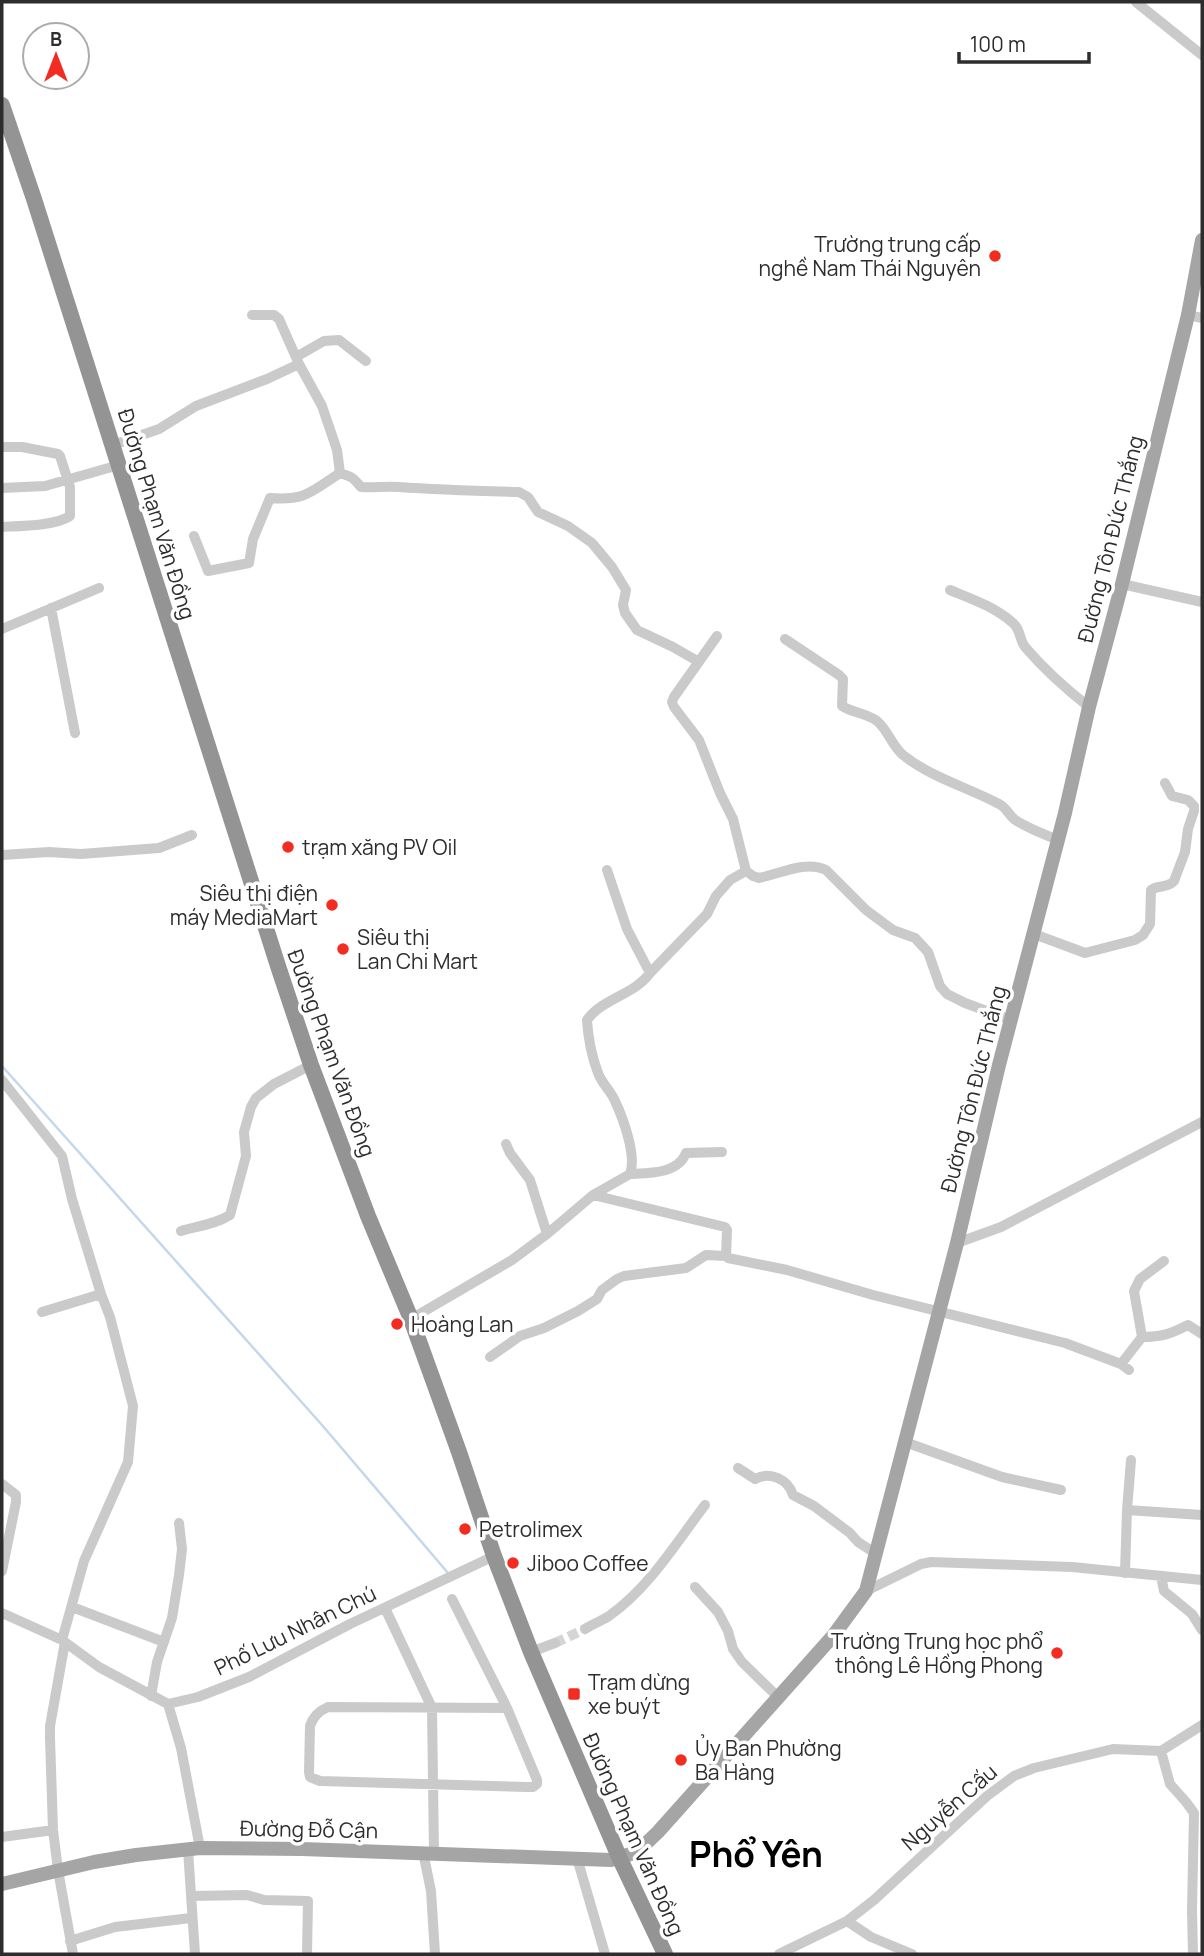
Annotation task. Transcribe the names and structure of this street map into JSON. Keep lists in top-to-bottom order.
{
  "streets": {
    "highway": ["Đường Phạm Văn Đồng"],
    "main road": ["Đường Tôn Đức Thắng", "Đường Đỗ Cận"],
    "street": ["Phố Lưu Nhân Chú", "Nguyễn Cấu"]
  },
  "crossings": [
    ["Đường Phạm Văn Đồng", "Đường Tôn Đức Thắng"],
    ["Đường Phạm Văn Đồng", "Phố Lưu Nhân Chú"],
    ["Đường Phạm Văn Đồng", "Đường Đỗ Cận"],
    ["Đường Tôn Đức Thắng", "Đường Đỗ Cận"]
  ],
  "districts": ["Phổ Yên"],
  "places": {
    "other": [
      "Trường trung cấp nghề Nam Thái Nguyên",
      "trạm xăng PV Oil",
      "Siêu thị điện máy MediaMart",
      "Siêu thị Lan Chi Mart",
      "Hoàng Lan",
      "Petrolimex",
      "Jiboo Coffee",
      "Trường Trung học phổ thông Lê Hồng Phong",
      "Ủy Ban Phường Ba Hàng"
    ],
    "transit": ["Trạm dừng xe buýt"]
  },
  "scale_bar": "100 m",
  "north": "top"
}
